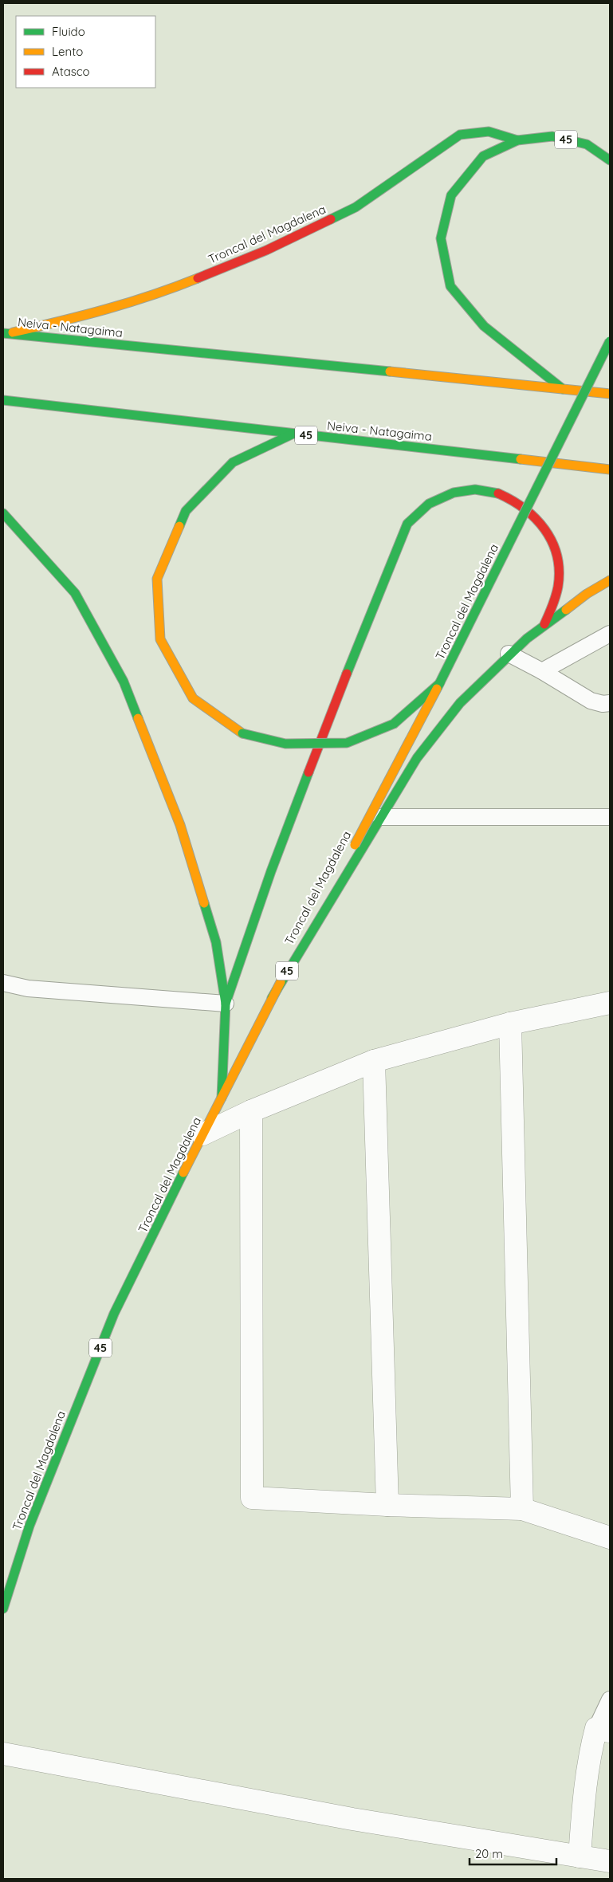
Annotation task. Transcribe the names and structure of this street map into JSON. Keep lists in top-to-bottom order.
{
  "streets": {
    "main road": ["45", "Troncal del Magdalena", "Neiva - Natagaima"]
  },
  "crossings": [
    ["Troncal del Magdalena", "Neiva - Natagaima"]
  ],
  "legend": ["Fluido", "Lento", "Atasco"],
  "scale_bar": "20 m"
}
